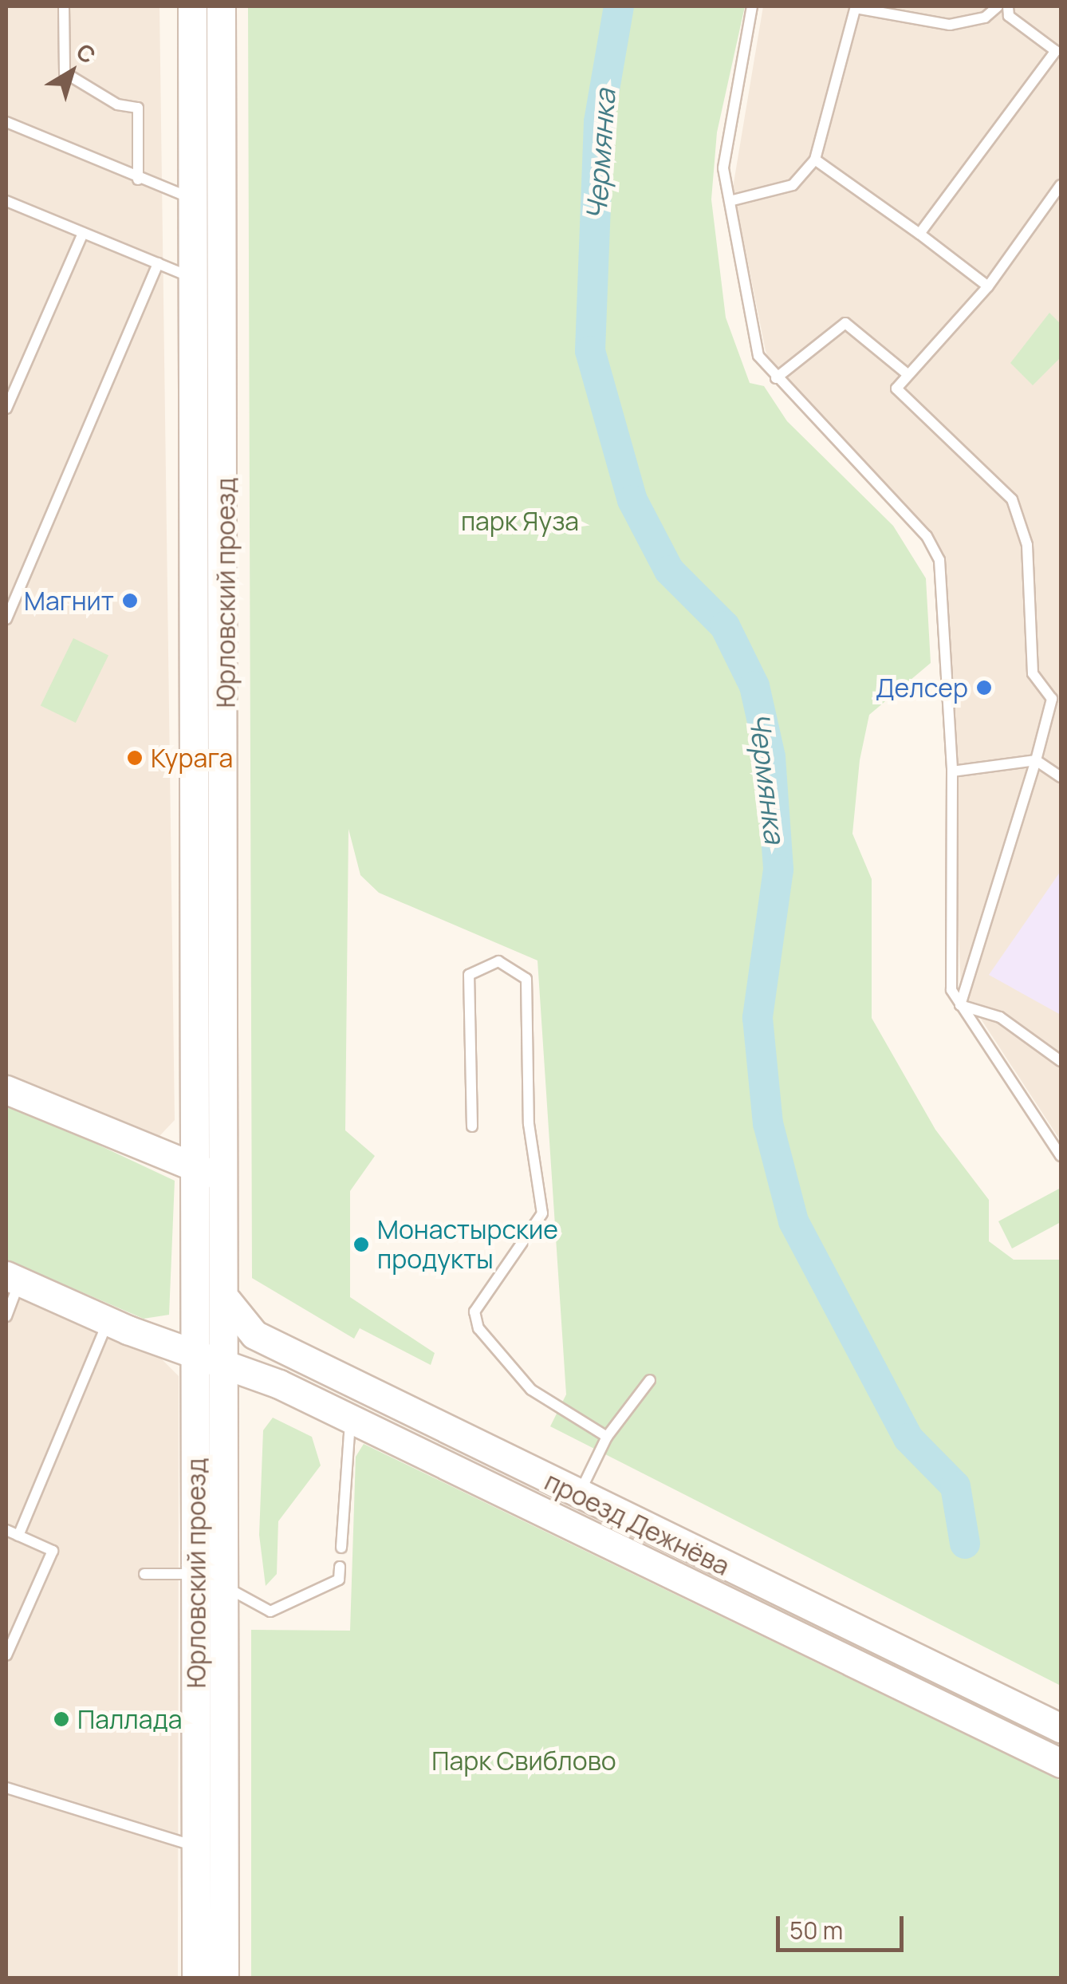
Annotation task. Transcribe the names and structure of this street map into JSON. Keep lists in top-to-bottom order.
{
  "streets": {
    "main road": ["Юрловский проезд", "проезд Дежнёва"]
  },
  "crossings": [
    ["Юрловский проезд", "проезд Дежнёва"]
  ],
  "water": ["Чермянка"],
  "parks": ["парк Яуза", "Парк Свиблово"],
  "places": [
    "Магнит",
    "Делсер",
    "Курага",
    "Монастырские продукты",
    "Паллада"
  ],
  "scale_bar": "50 m",
  "north": "top right"
}
